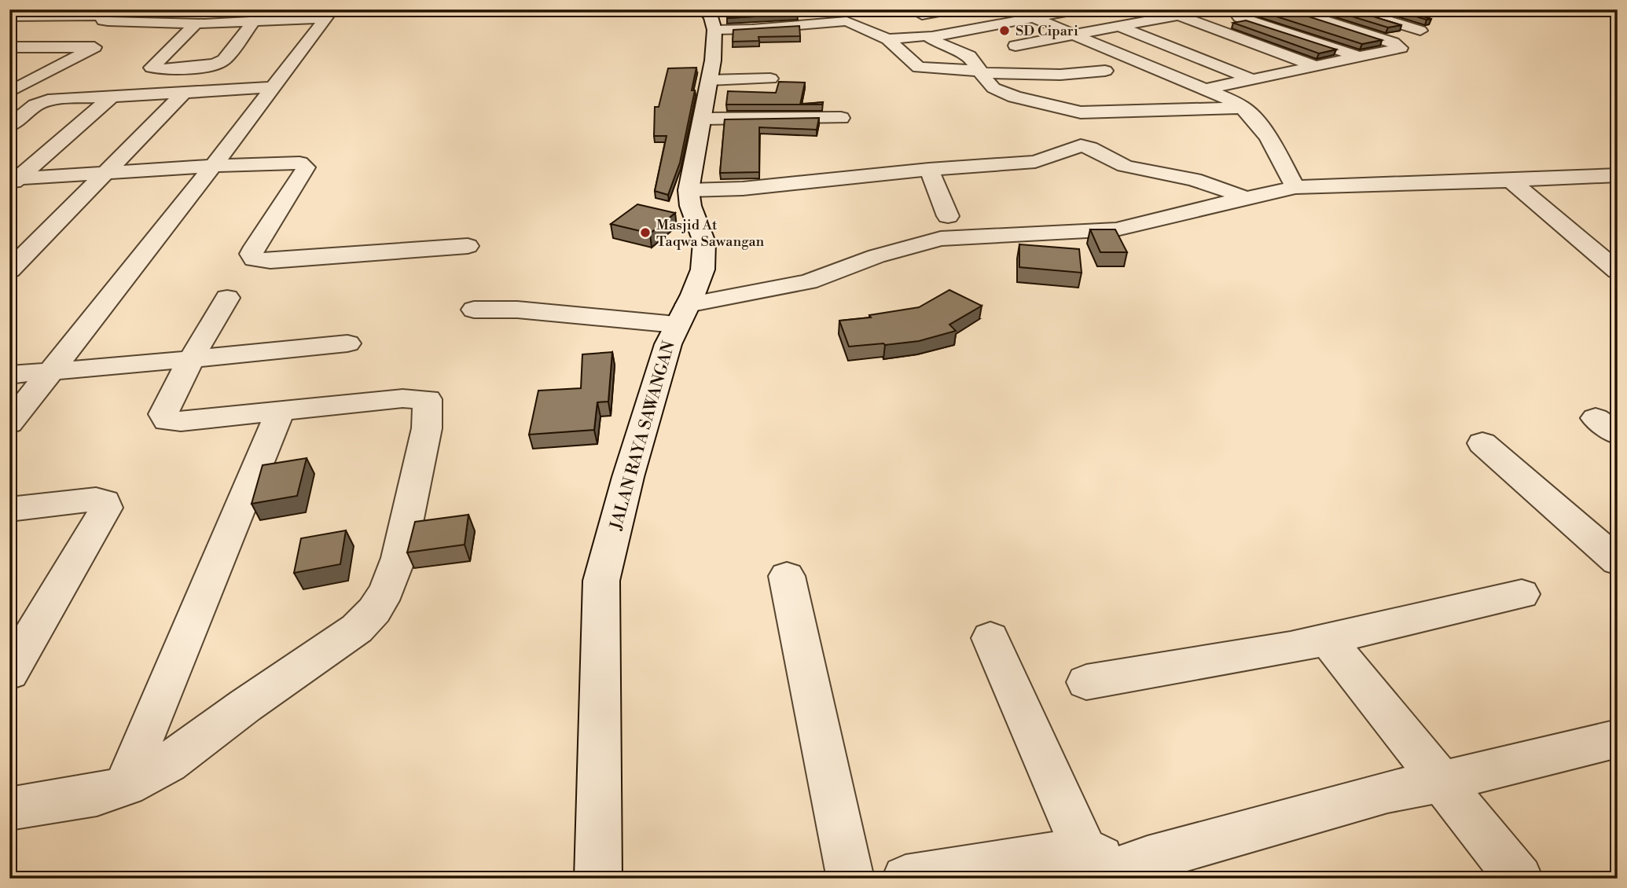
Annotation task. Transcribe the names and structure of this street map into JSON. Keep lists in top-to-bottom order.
{
  "streets": {
    "street": ["JALAN RAYA SAWANGAN"]
  },
  "places": ["SD Cipari", "Masjid At Taqwa Sawangan"]
}
